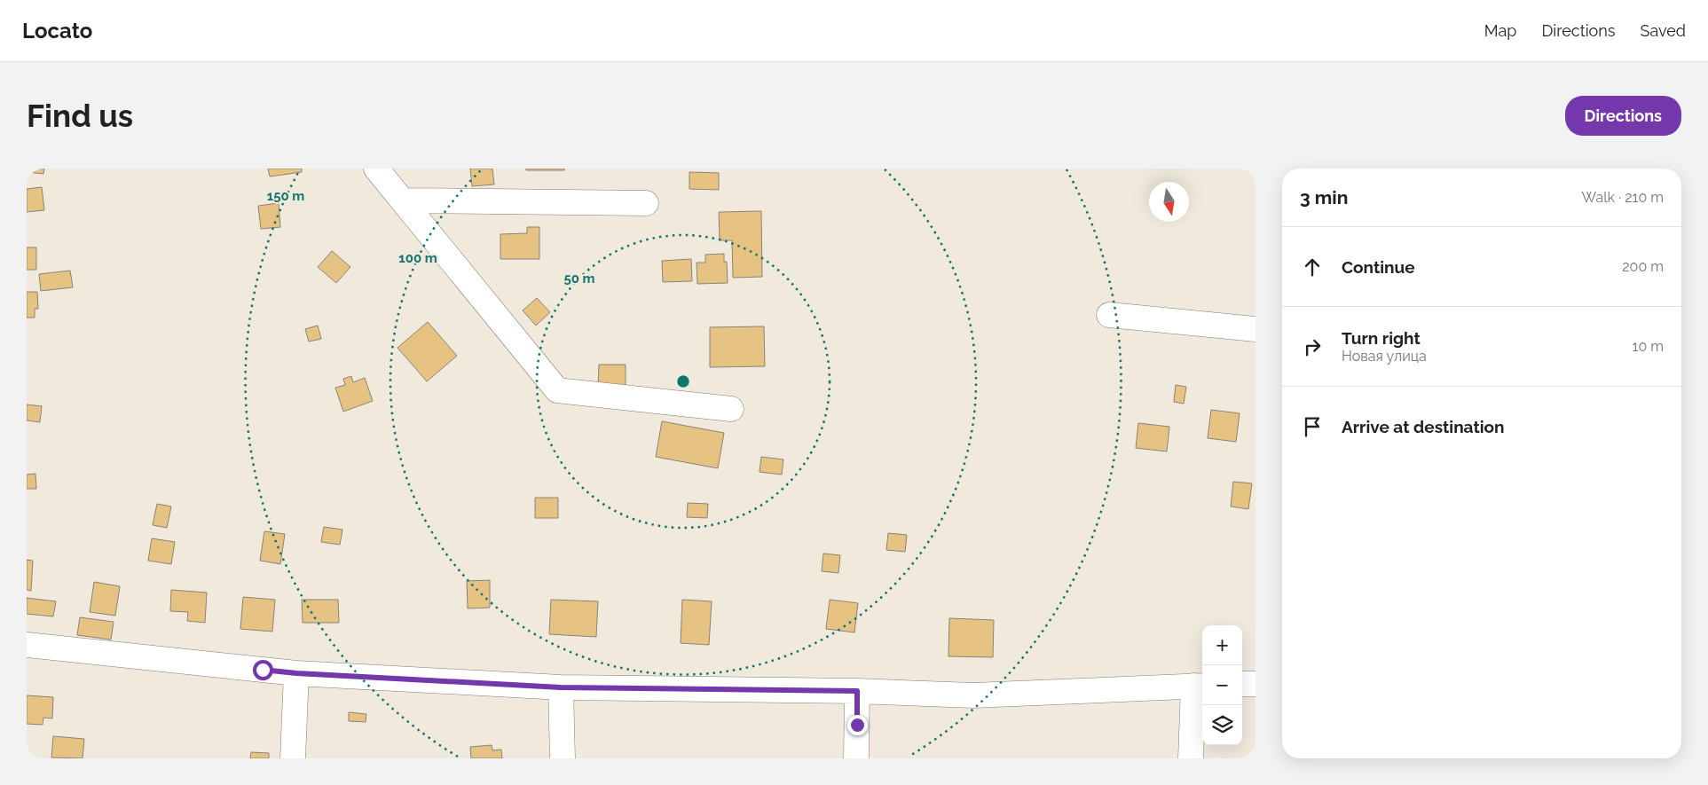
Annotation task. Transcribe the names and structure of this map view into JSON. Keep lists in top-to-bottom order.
{
  "north": "bottom",
  "page": {
    "header": "Locato",
    "nav": ["Map", "Directions", "Saved"],
    "buttons": "Directions",
    "title": "Find us",
    "heading": ["3 min", "Walk · 210 m"],
    "list": [
      ["Continue", "200 m"],
      ["Turn right", "Новая улица", "10 m"],
      "Arrive at destination"
    ],
    "map_buttons": ["+", "−"]
  },
  "rings": ["150 m", "100 m", "50 m"]
}
